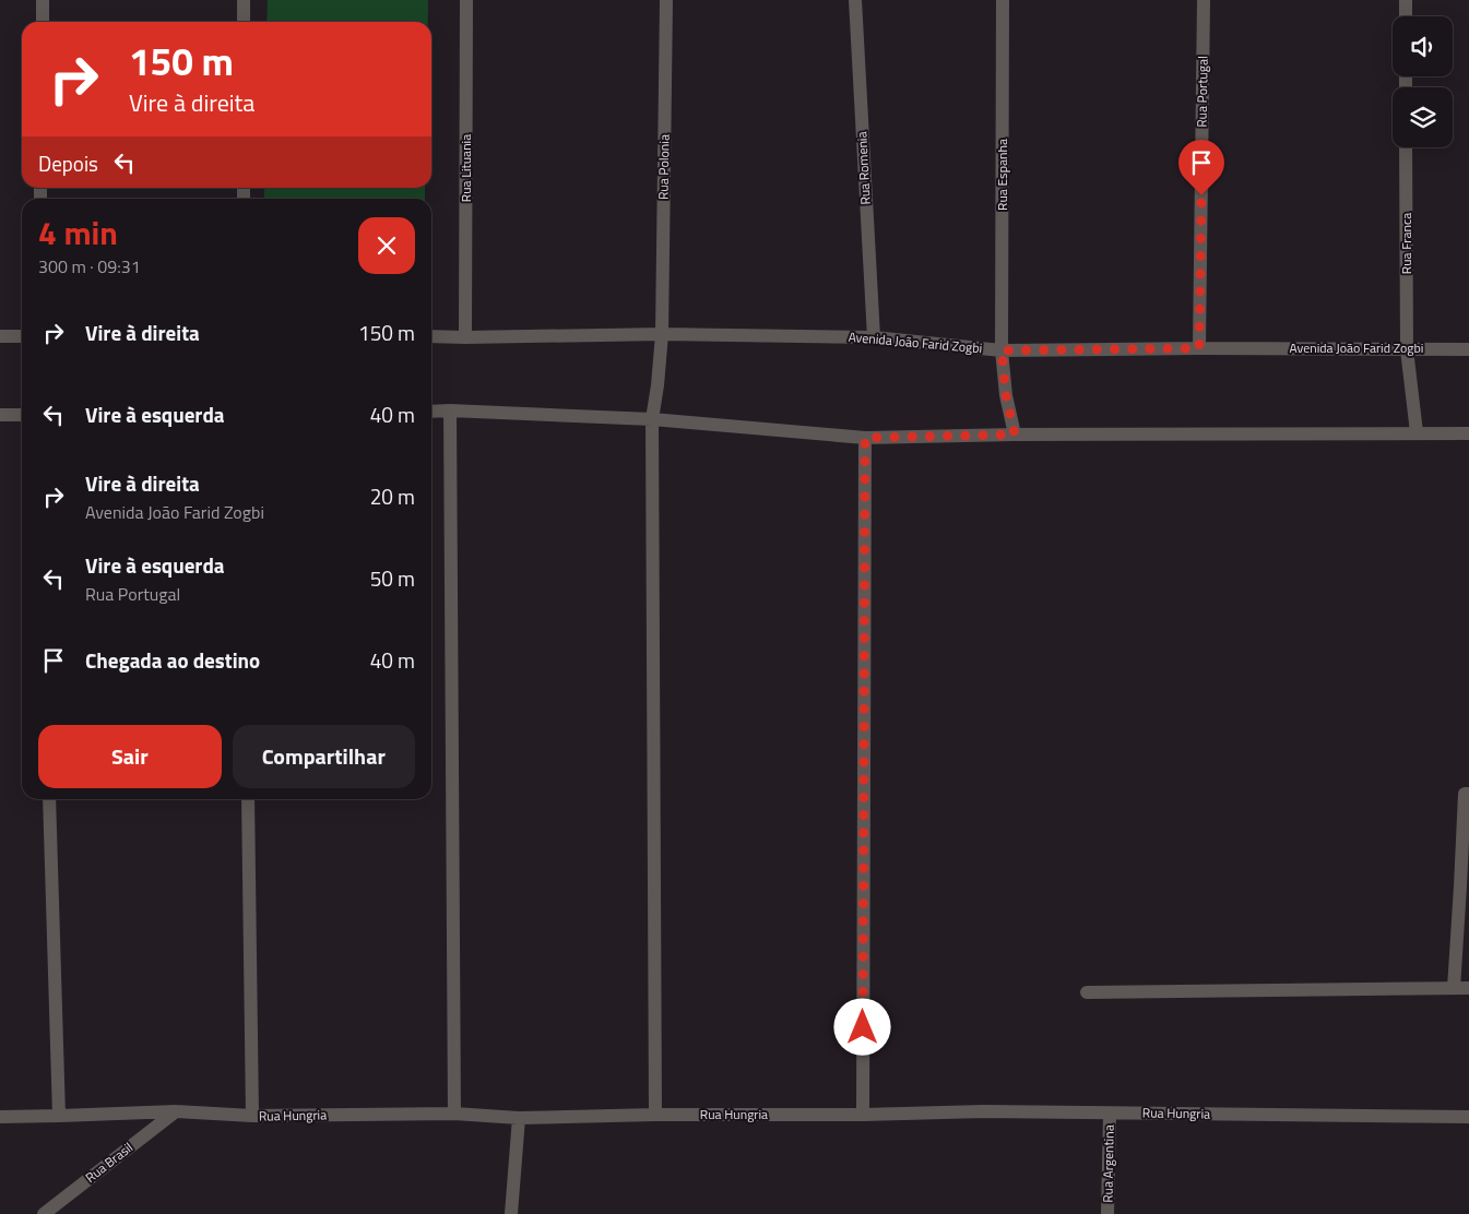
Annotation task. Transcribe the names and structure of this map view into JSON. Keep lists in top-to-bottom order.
{
  "streets": {
    "street": [
      "Rua Portugal",
      "Rua Polonia",
      "Rua Lituania",
      "Rua Romenia",
      "Rua Espanha",
      "Rua Franca",
      "Avenida João Farid Zogbi",
      "Rua Hungria",
      "Rua Brasil",
      "Rua Argentina"
    ]
  },
  "crossings": [
    ["Rua Portugal", "Avenida João Farid Zogbi"],
    ["Rua Polonia", "Avenida João Farid Zogbi"],
    ["Rua Polonia", "Rua Hungria"],
    ["Rua Lituania", "Avenida João Farid Zogbi"],
    ["Rua Romenia", "Avenida João Farid Zogbi"],
    ["Rua Espanha", "Avenida João Farid Zogbi"],
    ["Rua Franca", "Avenida João Farid Zogbi"],
    ["Rua Hungria", "Rua Brasil"],
    ["Rua Hungria", "Rua Argentina"]
  ],
  "page": {
    "turn": ["150 m", "Vire à direita"],
    "then": "Depois",
    "heading": ["4 min", "300 m · 09:31"],
    "list": [
      {
        "name": "Vire à direita",
        "value": "150 m"
      },
      {
        "name": "Vire à esquerda",
        "value": "40 m"
      },
      {
        "name": "Vire à direita",
        "note": "Avenida João Farid Zogbi",
        "value": "20 m"
      },
      {
        "name": "Vire à esquerda",
        "note": "Rua Portugal",
        "value": "50 m"
      },
      {
        "name": "Chegada ao destino",
        "value": "40 m"
      }
    ],
    "buttons": ["Sair", "Compartilhar"]
  }
}
